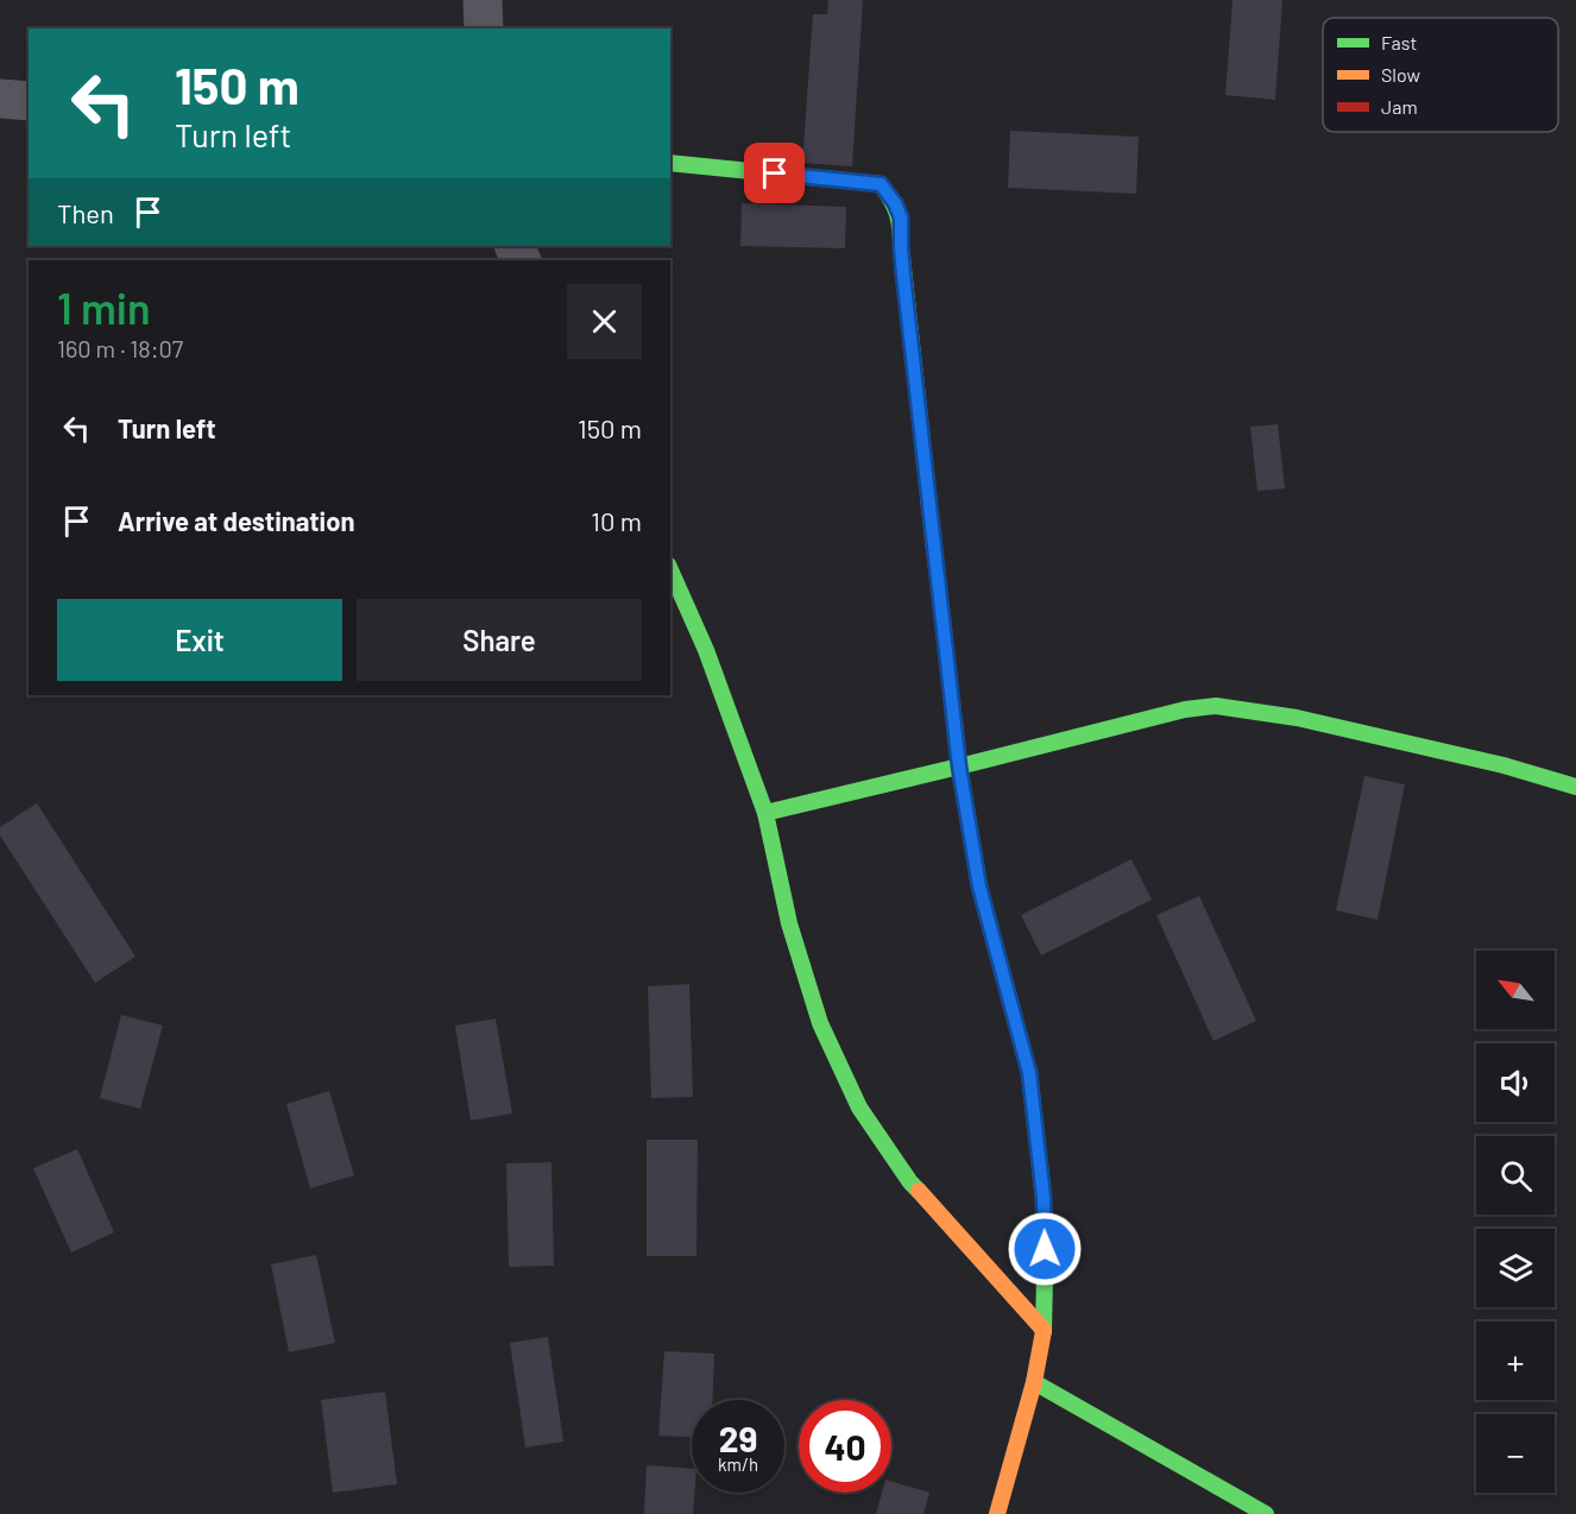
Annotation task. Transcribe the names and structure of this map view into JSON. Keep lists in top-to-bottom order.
{
  "legend": ["Fast", "Slow", "Jam"],
  "north": "top left",
  "page": {
    "turn": ["150 m", "Turn left"],
    "then": "Then",
    "heading": ["1 min", "160 m · 18:07"],
    "list": [
      {
        "name": "Turn left",
        "value": "150 m"
      },
      {
        "name": "Arrive at destination",
        "value": "10 m"
      }
    ],
    "buttons": ["Exit", "Share"],
    "map_buttons": ["+", "−"],
    "speed": "29 km/h",
    "limit": "40"
  }
}
